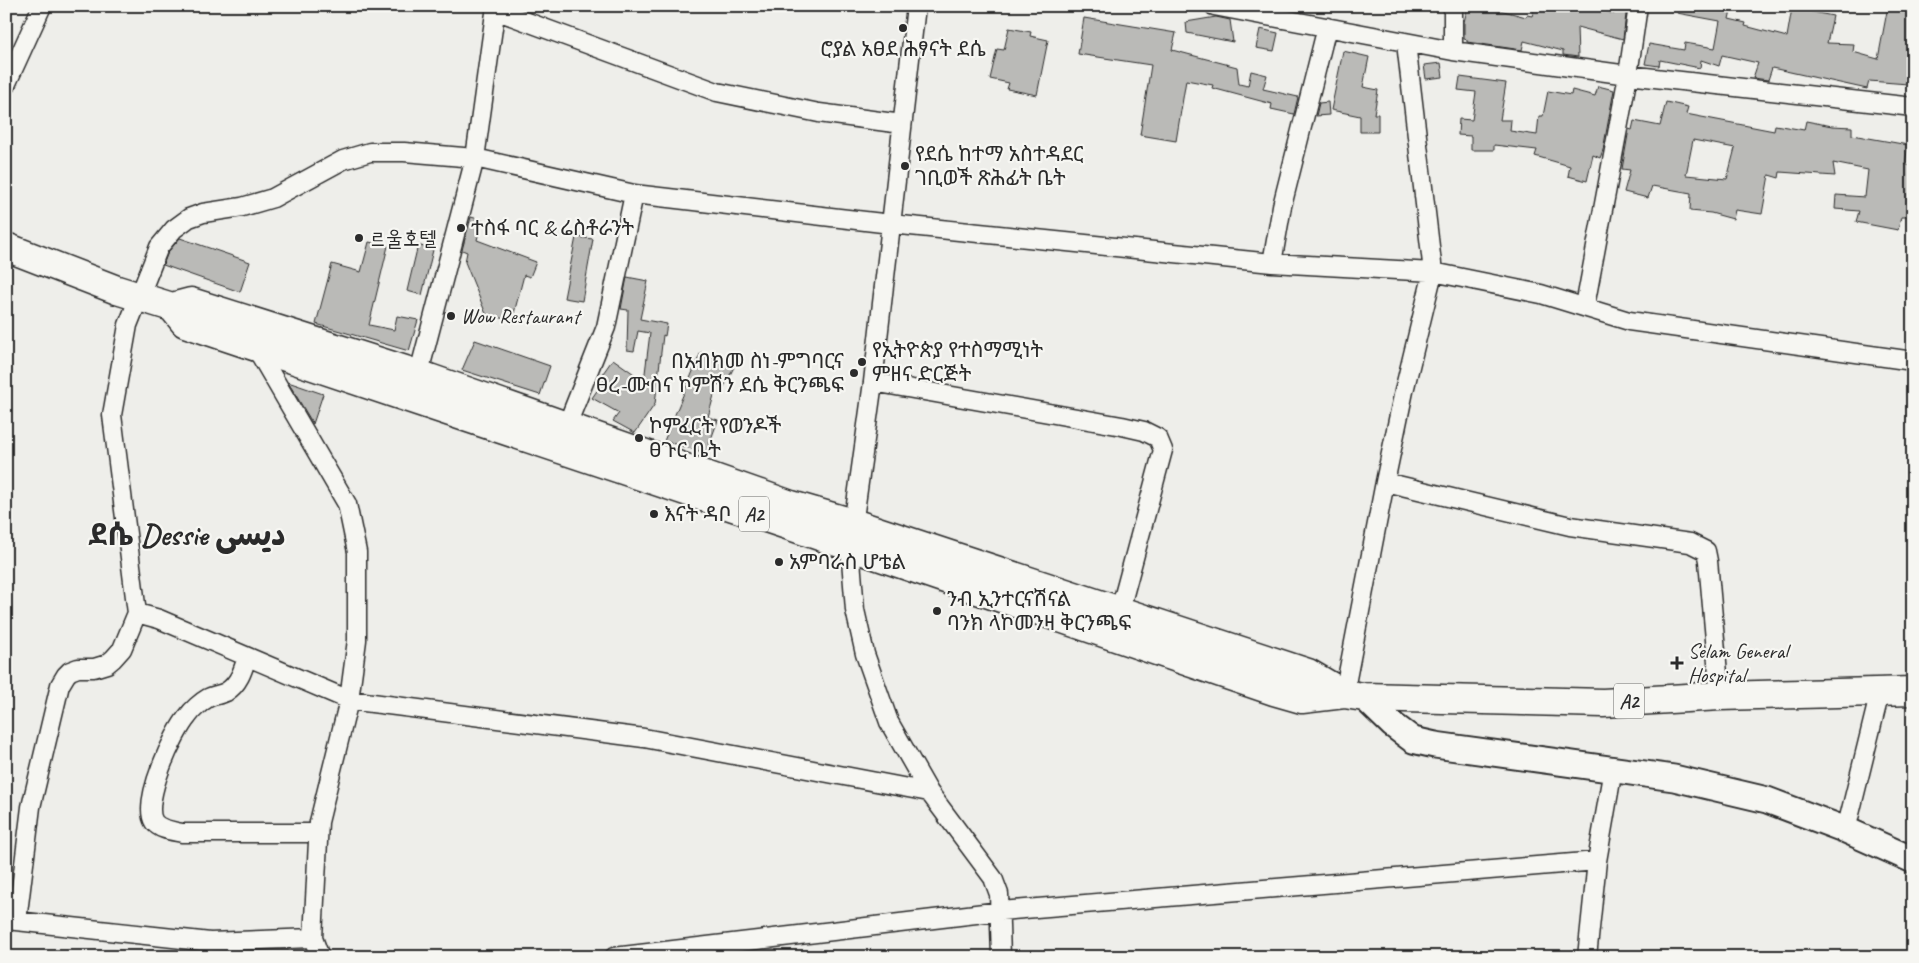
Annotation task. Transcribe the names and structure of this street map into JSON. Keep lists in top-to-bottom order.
{
  "streets": {
    "highway": ["A2"]
  },
  "districts": ["ደሴ Dessie ديسى"],
  "places": {
    "other": [
      "ሮያል አፀደ ሕፃናት ደሴ",
      "የደሴ ከተማ አስተዳደር ገቢወች ጽሕፊት ቤት",
      "ተስፋ ባር & ሬስቶራንት",
      "르울호텔",
      "Wow Restaurant",
      "የኢትዮጵያ የተስማሚነት ምዘና ድርጅት",
      "በአብክመ ስነ-ምግባርና ፀረ-ሙስና ኮምሽን ደሴ ቅርንጫፍ",
      "ኮምፈርት የወንዶች ፀጉር ቤት",
      "እናት ዳቦ",
      "አምባራስ ሆቴል",
      "ንብ ኢንተርናሽናል ባንክ ላኮመንዛ ቅርንጫፍ"
    ],
    "health": ["Selam General Hospital"]
  }
}
